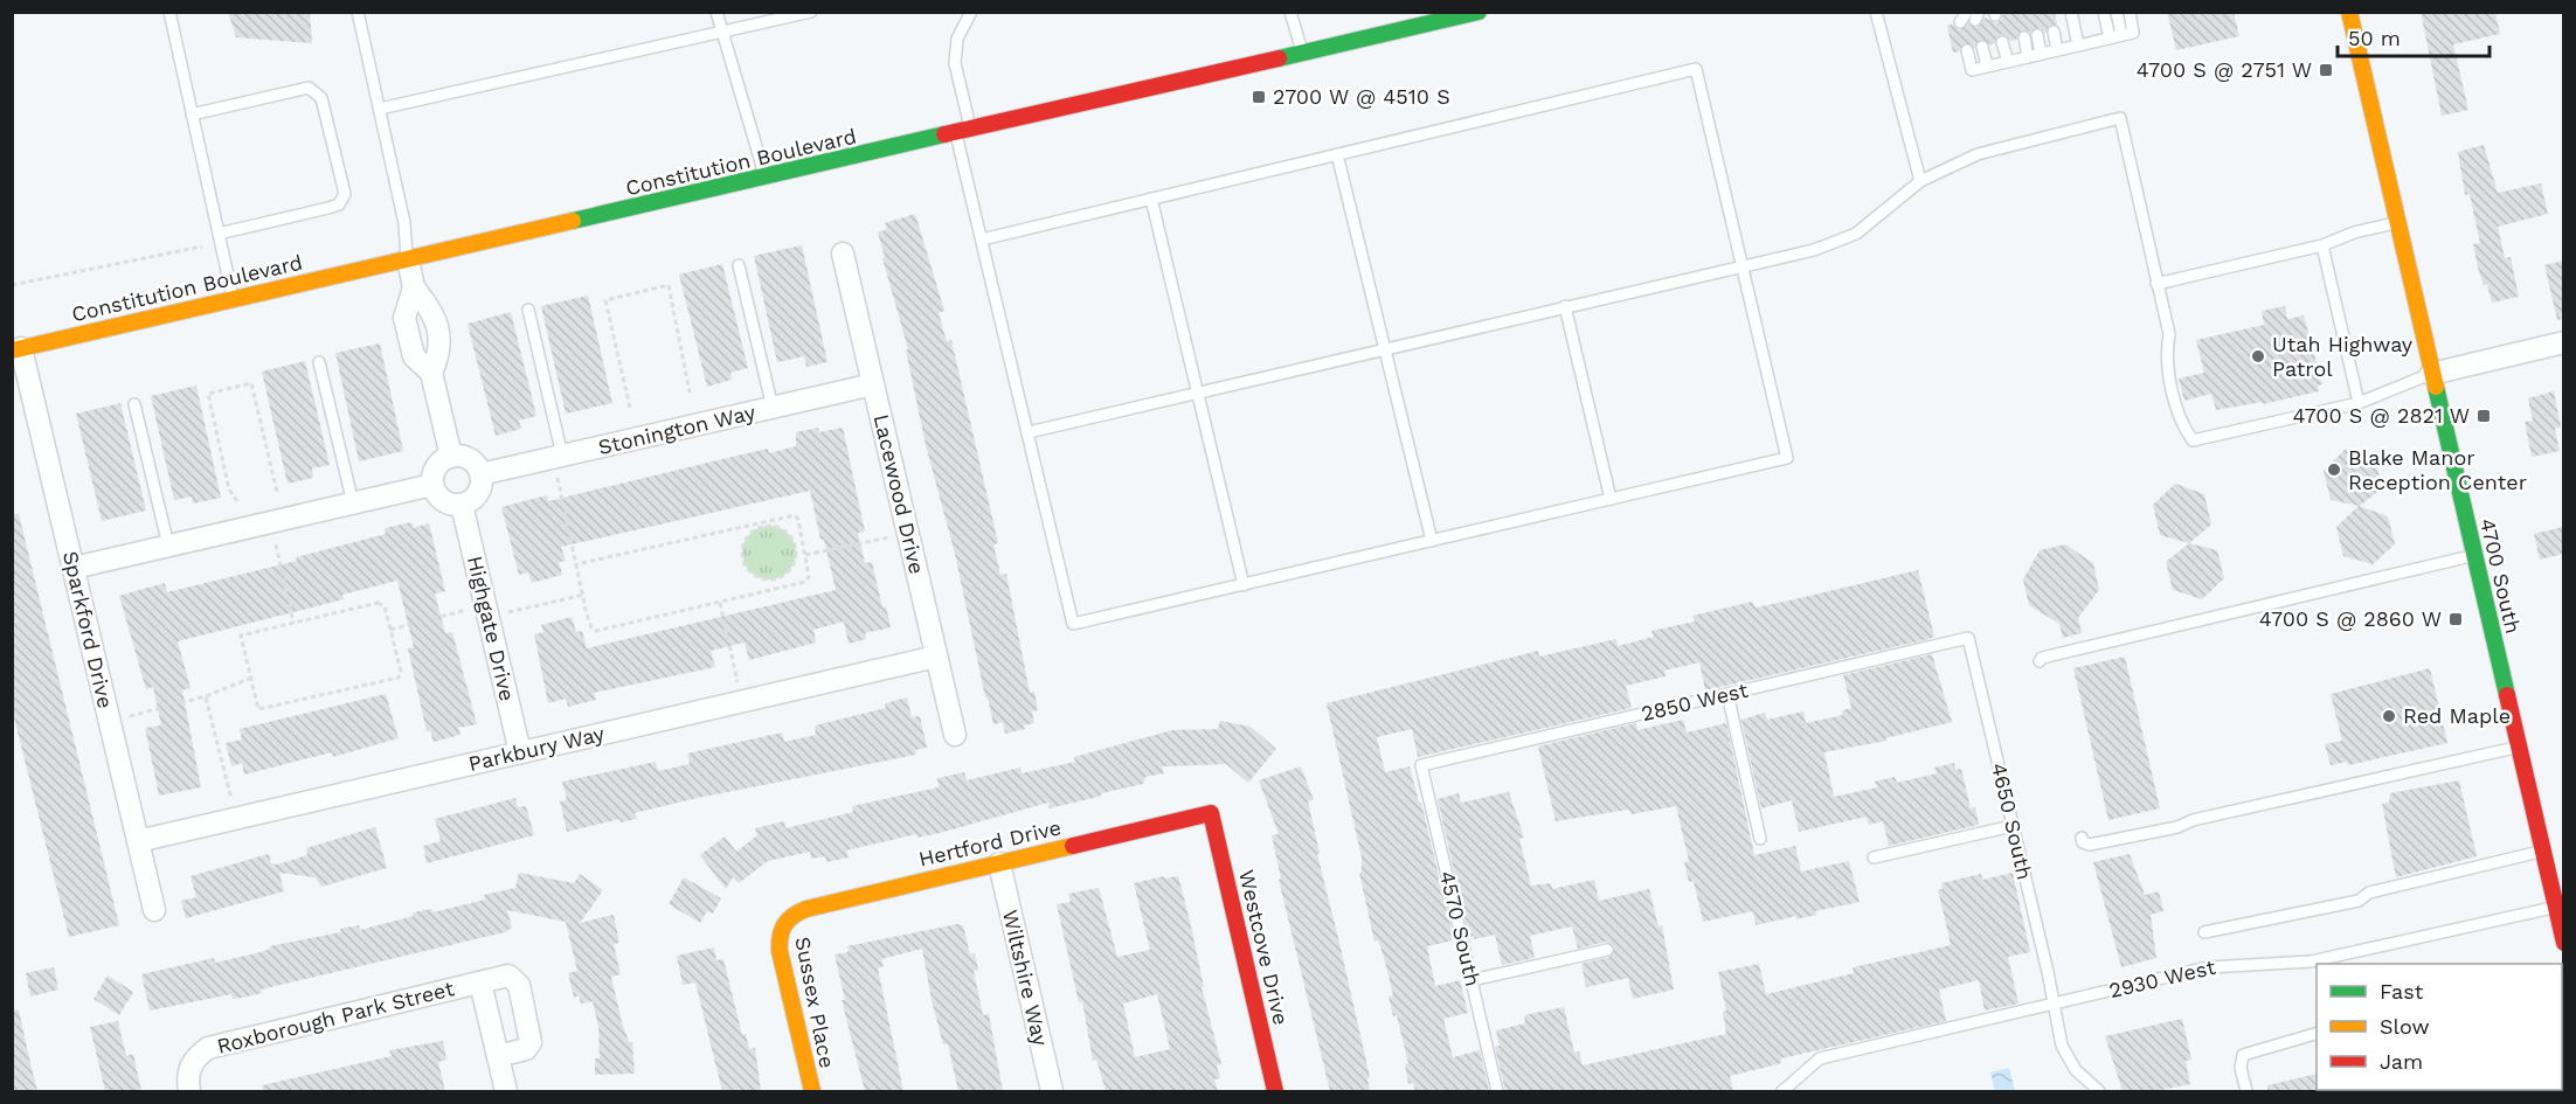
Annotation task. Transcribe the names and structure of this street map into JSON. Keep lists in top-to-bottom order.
{
  "streets": {
    "main road": [
      "Constitution Boulevard",
      "4700 South",
      "Hertford Drive",
      "Westcove Drive",
      "Sussex Place"
    ],
    "street": [
      "Stonington Way",
      "Lacewood Drive",
      "Highgate Drive",
      "Sparkford Drive",
      "Parkbury Way",
      "Wiltshire Way",
      "Roxborough Park Street"
    ],
    "lane": [
      "2850 West",
      "4650 South",
      "4570 South",
      "2930 West"
    ]
  },
  "crossings": [
    ["Constitution Boulevard", "Sparkford Drive"],
    ["Stonington Way", "Lacewood Drive"],
    ["Stonington Way", "Highgate Drive"],
    ["Lacewood Drive", "Parkbury Way"],
    ["4700 South", "2930 West"],
    ["Highgate Drive", "Parkbury Way"],
    ["Sparkford Drive", "Parkbury Way"],
    ["2850 West", "4650 South"],
    ["2850 West", "4570 South"],
    ["4650 South", "2930 West"],
    ["Hertford Drive", "Westcove Drive"],
    ["Hertford Drive", "Wiltshire Way"],
    ["Hertford Drive", "Sussex Place"]
  ],
  "places": {
    "transit": [
      "4700 S @ 2751 W",
      "2700 W @ 4510 S",
      "4700 S @ 2821 W",
      "4700 S @ 2860 W"
    ],
    "other": ["Utah Highway Patrol", "Blake Manor Reception Center", "Red Maple"]
  },
  "legend": ["Fast", "Slow", "Jam"],
  "scale_bar": "50 m"
}
